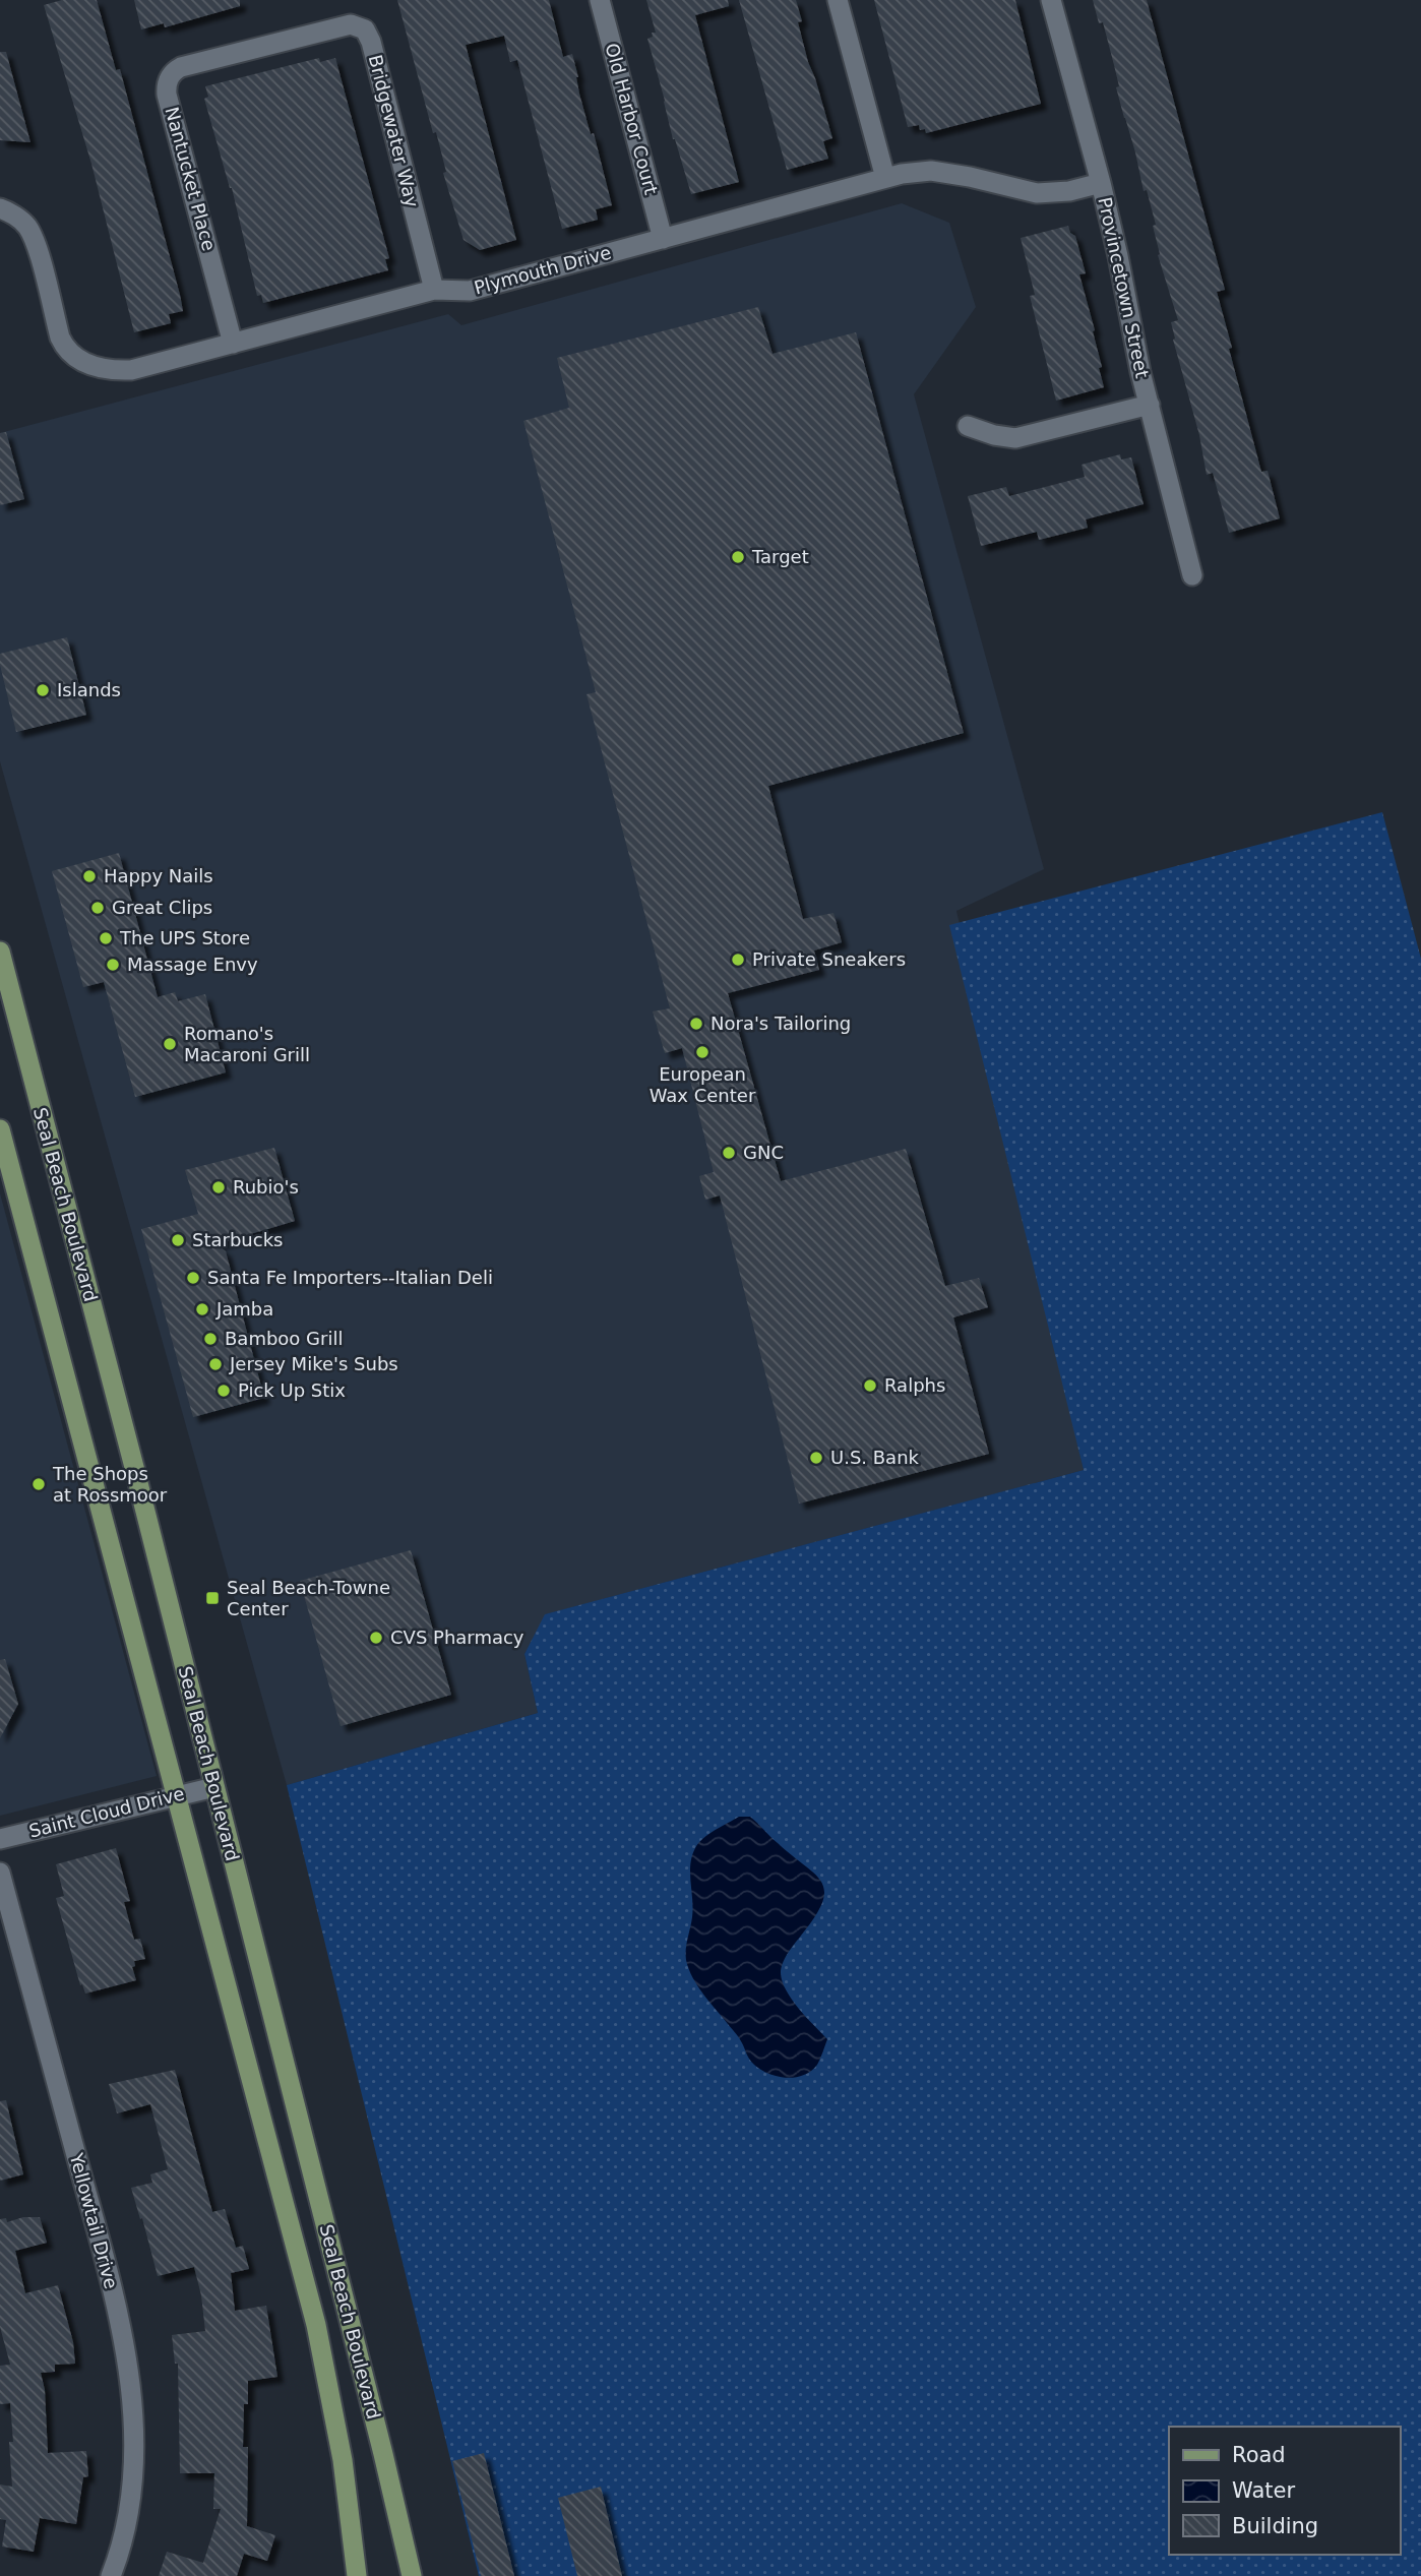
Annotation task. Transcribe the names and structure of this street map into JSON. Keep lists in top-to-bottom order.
{
  "streets": {
    "main road": ["Seal Beach Boulevard"],
    "street": [
      "Old Harbor Court",
      "Bridgewater Way",
      "Nantucket Place",
      "Plymouth Drive",
      "Provincetown Street",
      "Saint Cloud Drive",
      "Yellowtail Drive"
    ]
  },
  "crossings": [
    ["Old Harbor Court", "Plymouth Drive"],
    ["Bridgewater Way", "Nantucket Place"],
    ["Bridgewater Way", "Plymouth Drive"],
    ["Nantucket Place", "Plymouth Drive"],
    ["Plymouth Drive", "Provincetown Street"],
    ["Seal Beach Boulevard", "Saint Cloud Drive"]
  ],
  "places": {
    "other": [
      "Target",
      "Islands",
      "Happy Nails",
      "Great Clips",
      "The UPS Store",
      "Private Sneakers",
      "Massage Envy",
      "Nora's Tailoring",
      "Romano's Macaroni Grill",
      "European Wax Center",
      "GNC",
      "Rubio's",
      "Starbucks",
      "Santa Fe Importers--Italian Deli",
      "Jamba",
      "Bamboo Grill",
      "Jersey Mike's Subs",
      "Ralphs",
      "Pick Up Stix",
      "U.S. Bank",
      "The Shops at Rossmoor",
      "CVS Pharmacy"
    ],
    "transit": ["Seal Beach-Towne Center"]
  },
  "legend": ["Road", "Water", "Building"]
}
